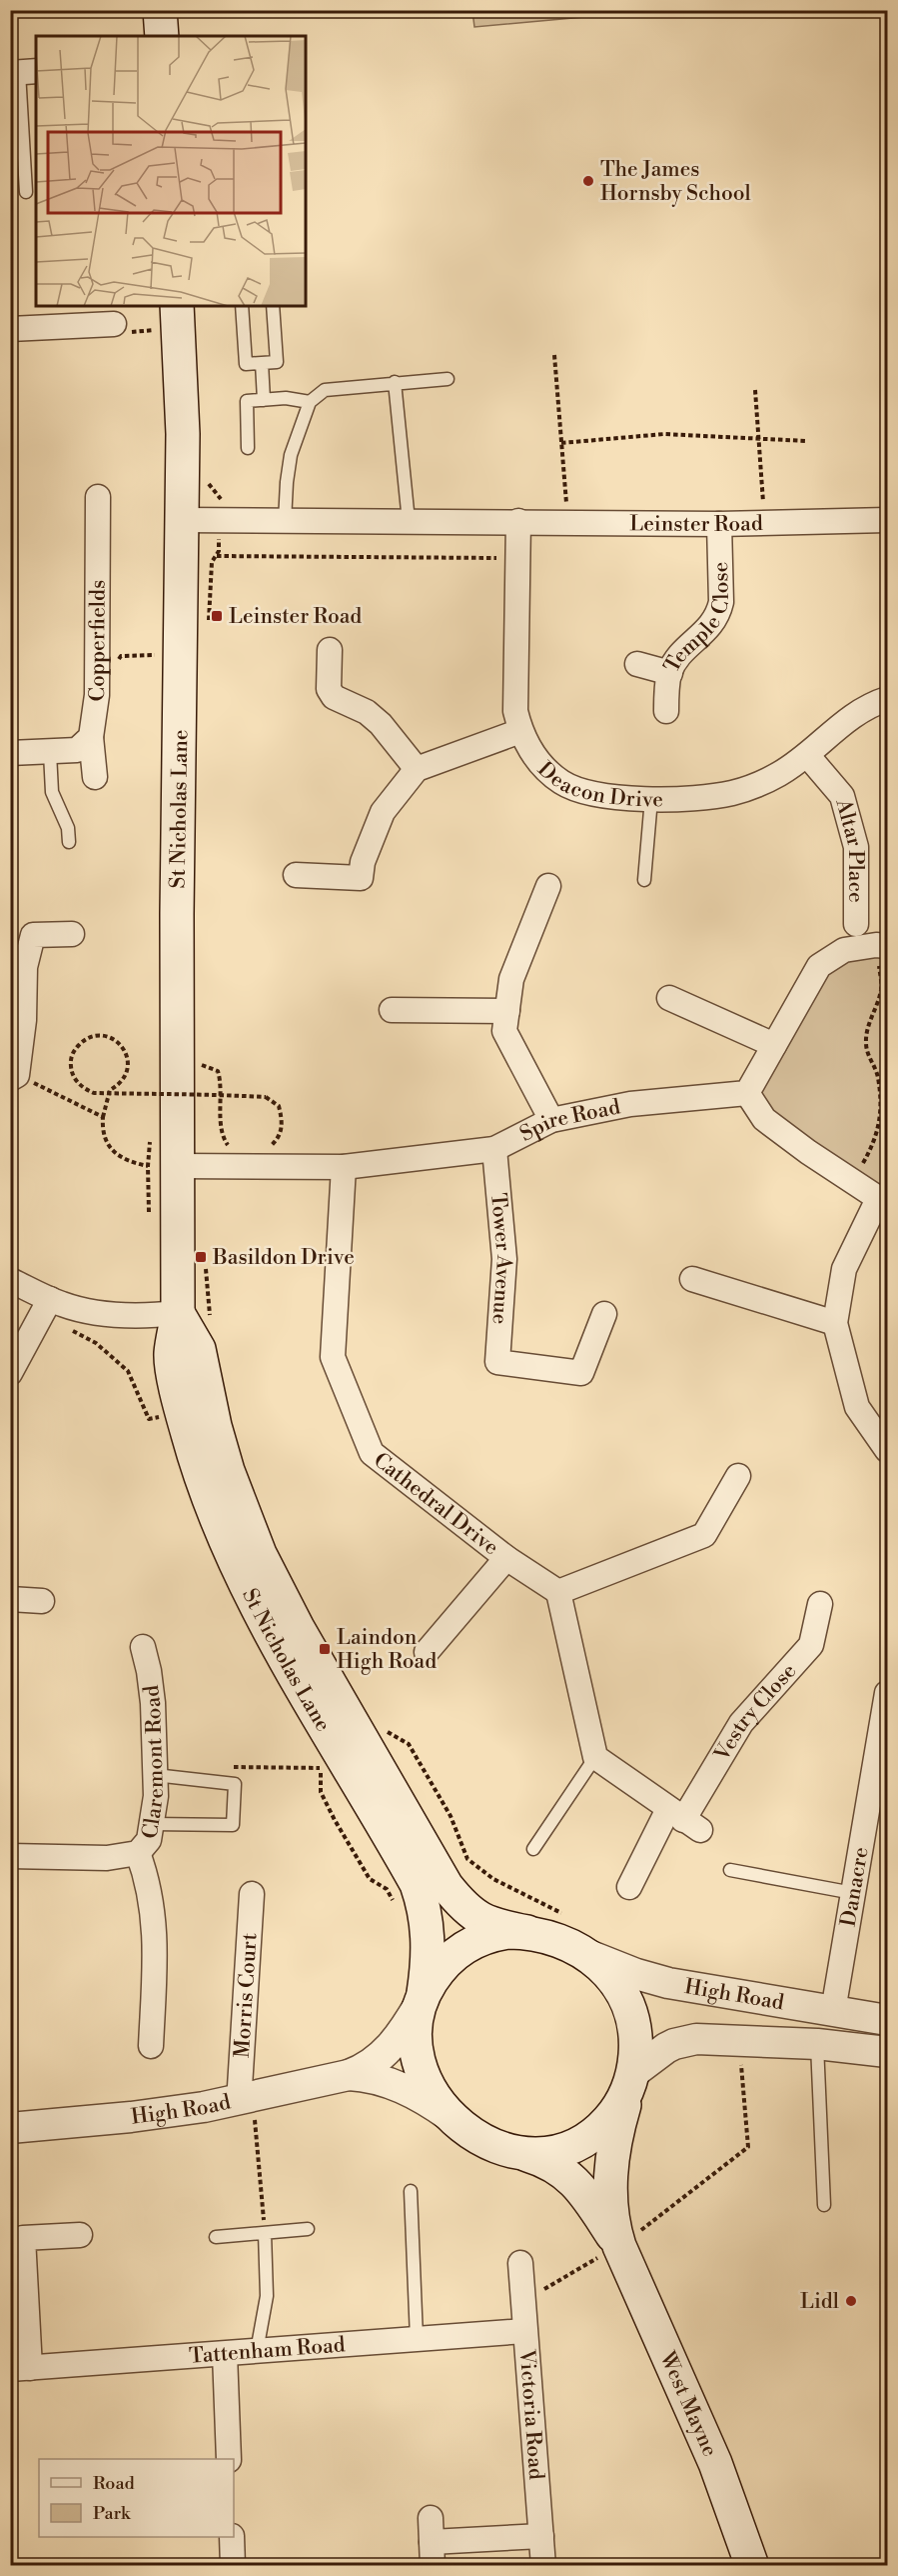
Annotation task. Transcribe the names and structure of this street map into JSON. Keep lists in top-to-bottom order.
{
  "streets": {
    "main road": ["St Nicholas Lane", "West Mayne"],
    "street": [
      "Leinster Road",
      "Temple Close",
      "Copperfields",
      "Deacon Drive",
      "Altar Place",
      "Spire Road",
      "Tower Avenue",
      "Cathedral Drive",
      "Vestry Close",
      "Claremont Road",
      "Danacre",
      "High Road",
      "Morris Court",
      "Tattenham Road",
      "Victoria Road"
    ]
  },
  "crossings": [
    ["Leinster Road", "Temple Close"],
    ["Leinster Road", "Deacon Drive"],
    ["Leinster Road", "St Nicholas Lane"],
    ["Deacon Drive", "Altar Place"],
    ["St Nicholas Lane", "Spire Road"],
    ["St Nicholas Lane", "High Road"],
    ["St Nicholas Lane", "West Mayne"],
    ["Spire Road", "Tower Avenue"],
    ["Spire Road", "Cathedral Drive"],
    ["Danacre", "High Road"],
    ["High Road", "Morris Court"],
    ["High Road", "West Mayne"],
    ["Tattenham Road", "Victoria Road"]
  ],
  "places": {
    "other": ["The James Hornsby School", "Lidl"],
    "transit": ["Leinster Road", "Basildon Drive", "Laindon High Road"]
  },
  "legend": ["Road", "Park"]
}
